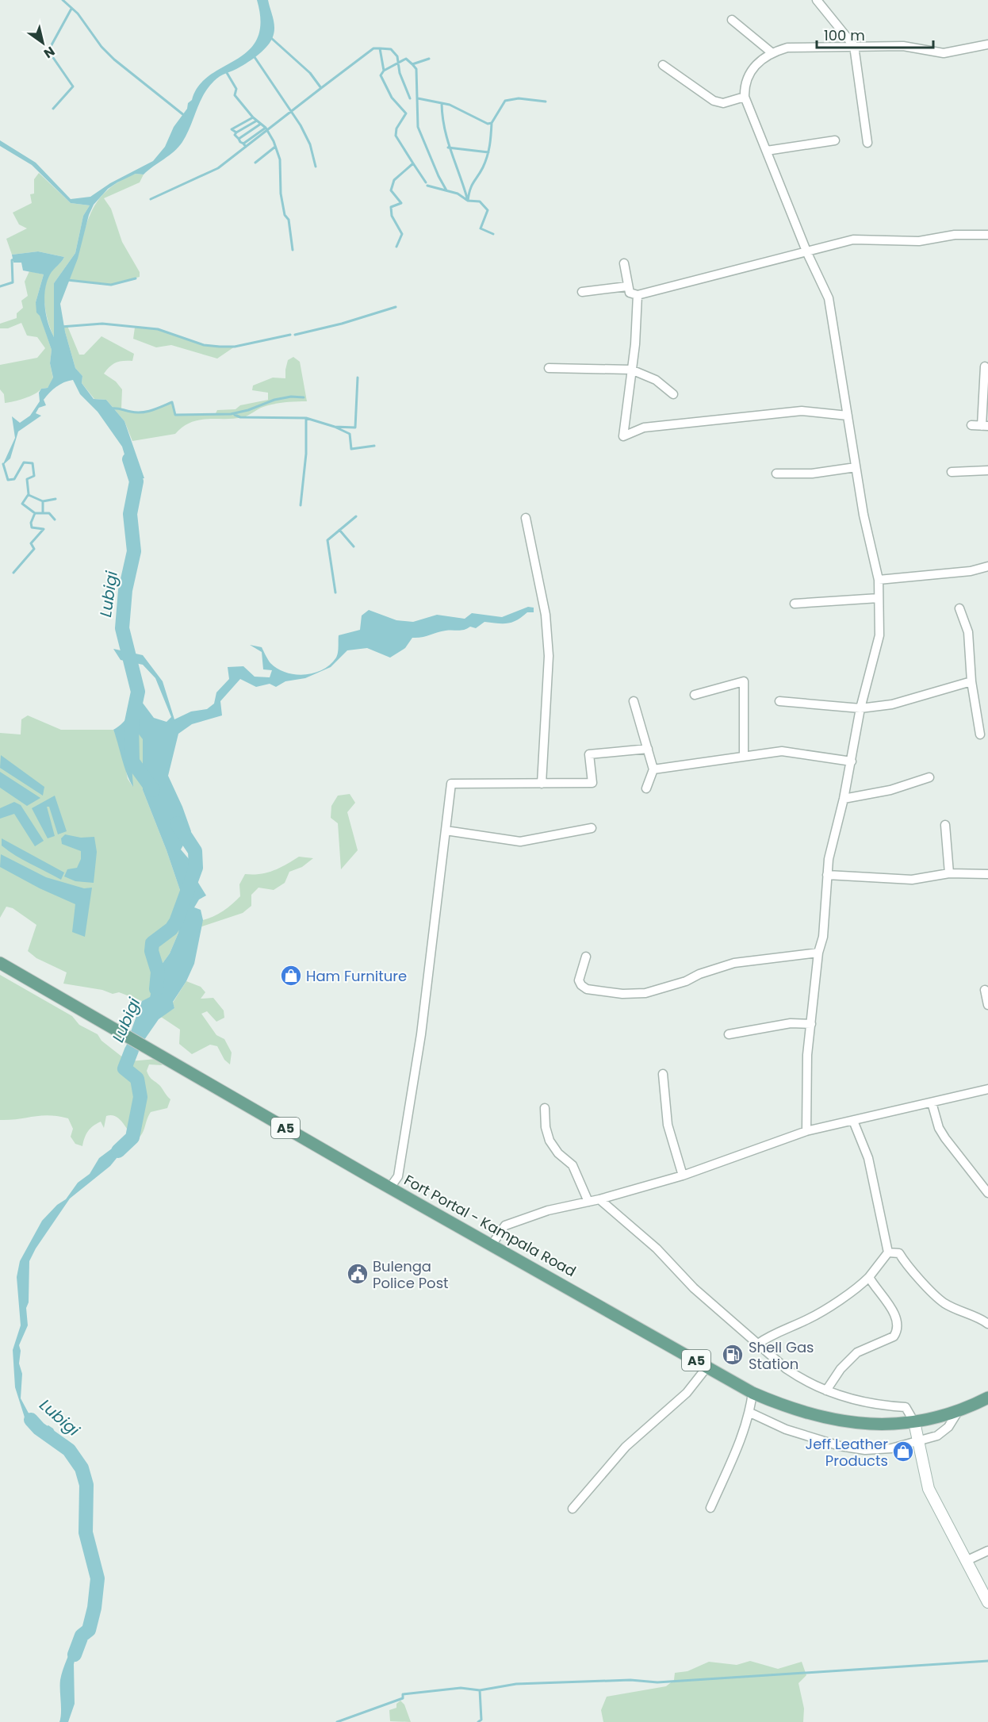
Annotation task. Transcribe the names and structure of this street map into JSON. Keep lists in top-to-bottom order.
{
  "streets": {
    "main road": ["A5", "Fort Portal - Kampala Road"]
  },
  "water": ["Lubigi"],
  "places": {
    "shop": ["Ham Furniture", "Jeff Leather Products"],
    "public building": ["Bulenga Police Post"],
    "fuel station": ["Shell Gas Station"]
  },
  "scale_bar": "100 m",
  "north": "bottom right"
}
